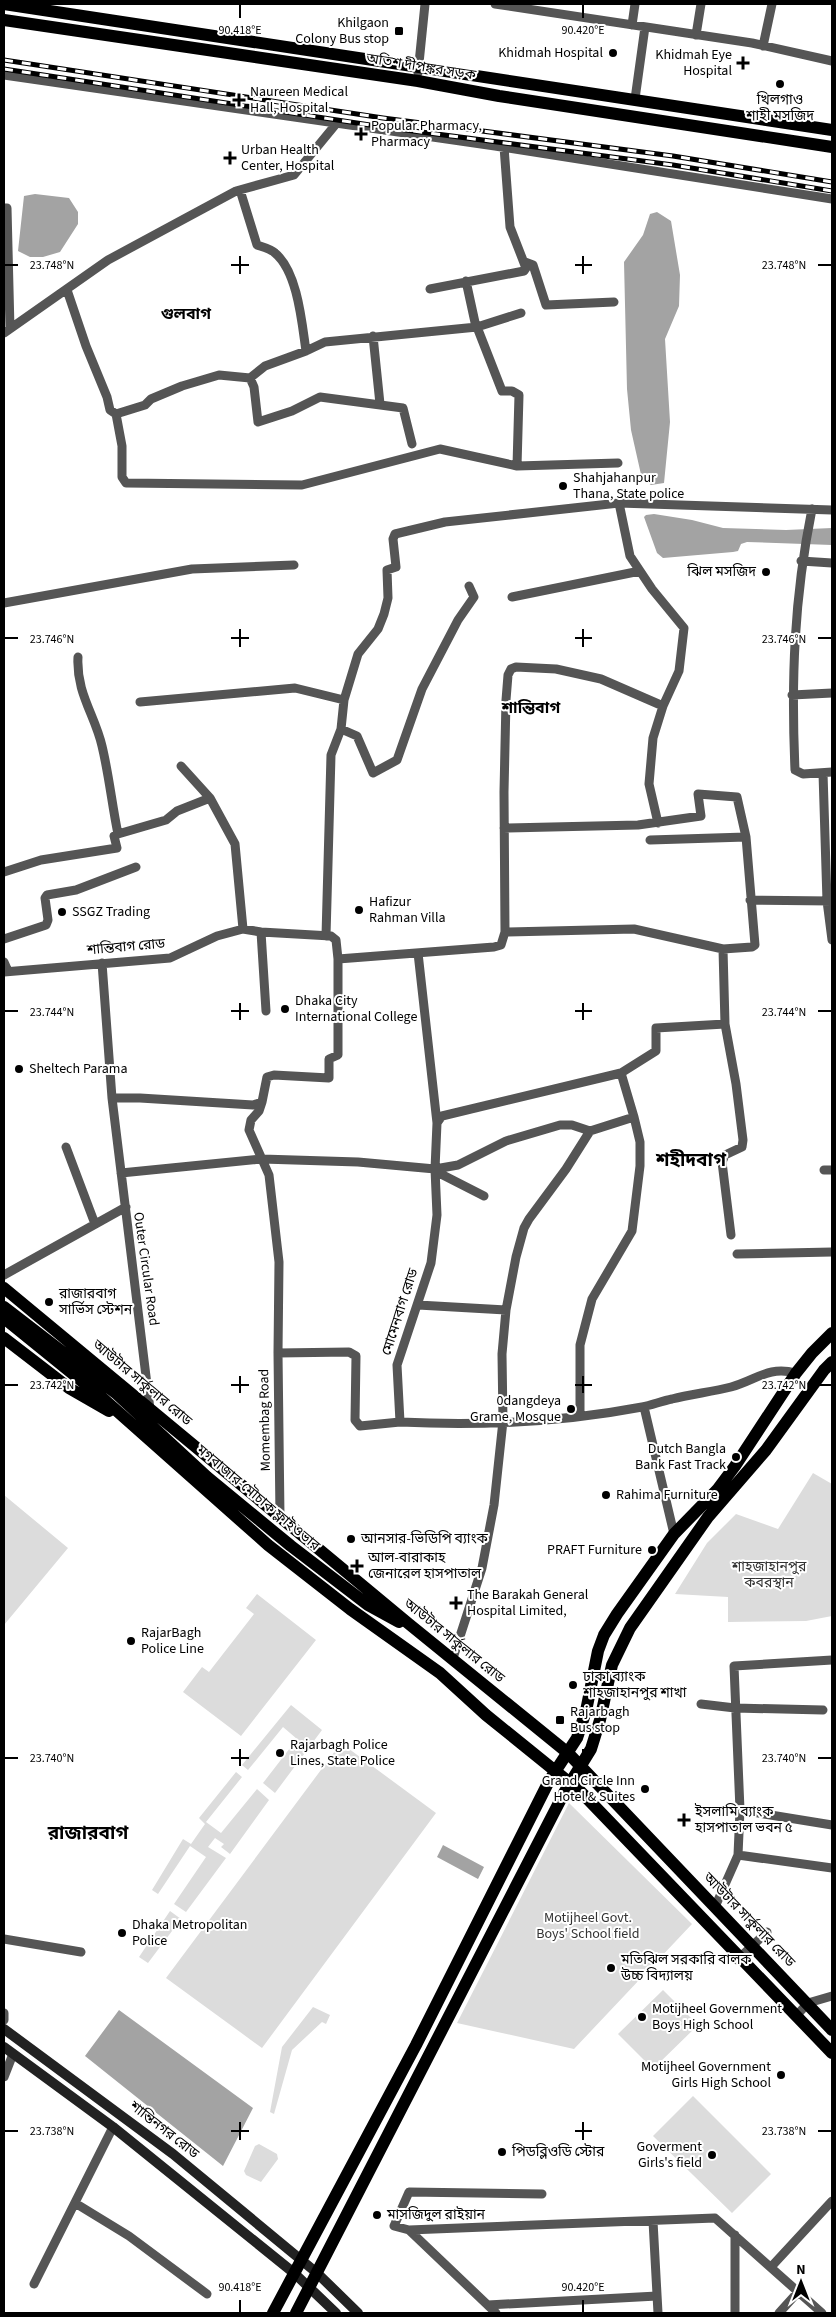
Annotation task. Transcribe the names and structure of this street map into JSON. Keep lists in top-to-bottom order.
{
  "streets": {
    "main road": [
      "অতিশ দীপঙ্কর সড়ক",
      "আউটার সার্কুলার রোড",
      "মগবাজার-মৌচাক ফ্লাইওভার",
      "শান্তিনগর রোড"
    ],
    "street": [
      "শান্তিবাগ রোড",
      "Outer Circular Road",
      "মোমেনবাগ রোড",
      "Momembag Road"
    ]
  },
  "crossings": [
    ["Outer Circular Road", "আউটার সার্কুলার রোড"],
    ["আউটার সার্কুলার রোড", "Momembag Road"],
    ["আউটার সার্কুলার রোড", "মগবাজার-মৌচাক ফ্লাইওভার"]
  ],
  "districts": [
    "গুলবাগ",
    "শান্তিবাগ",
    "শহীদবাগ",
    "রাজারবাগ"
  ],
  "parks": ["শাহজাহানপুর কবরস্থান", "Motijheel Govt. Boys' School field"],
  "places": {
    "transit": ["Khilgaon Colony Bus stop", "Rajarbagh Bus stop"],
    "other": [
      "Khidmah Hospital",
      "খিলগাও শাহী মসজিদ",
      "Shahjahanpur Thana, State police",
      "ঝিল মসজিদ",
      "Hafizur Rahman Villa",
      "SSGZ Trading",
      "Dhaka City International College",
      "Sheltech Parama",
      "রাজারবাগ সার্ভিস স্টেশন",
      "0dangdeya Grame, Mosque",
      "Dutch Bangla Bank Fast Track",
      "Rahima Furniture",
      "আনসার-ভিডিপি ব্যাংক",
      "PRAFT Furniture",
      "RajarBagh Police Line",
      "ঢাকা ব্যাংক শাহজাহানপুর শাখা",
      "Rajarbagh Police Lines, State Police",
      "Grand Circle Inn Hotel & Suites",
      "Dhaka Metropolitan Police",
      "মতিঝিল সরকারি বালক উচ্চ বিদ্যালয়",
      "Motijheel Government Boys High School",
      "Motijheel Government Girls High School",
      "পিডব্লিওডি স্টোর",
      "Goverment Girls's field",
      "মাসজিদুল রাইয়ান"
    ],
    "health": [
      "Khidmah Eye Hospital",
      "Naureen Medical Hall, Hospital",
      "Popular Pharmacy, Pharmacy",
      "Urban Health Center, Hospital",
      "আল-বারাকাহ জেনারেল হাসপাতাল",
      "The Barakah General Hospital Limited,",
      "ইসলামি ব্যাংক হাসপাতাল ভবন ৫"
    ]
  },
  "north": "top",
  "coordinates": [
    "90.418°E",
    "90.420°E",
    "23.748°N",
    "23.746°N",
    "23.744°N",
    "23.742°N",
    "23.740°N",
    "23.738°N"
  ]
}
